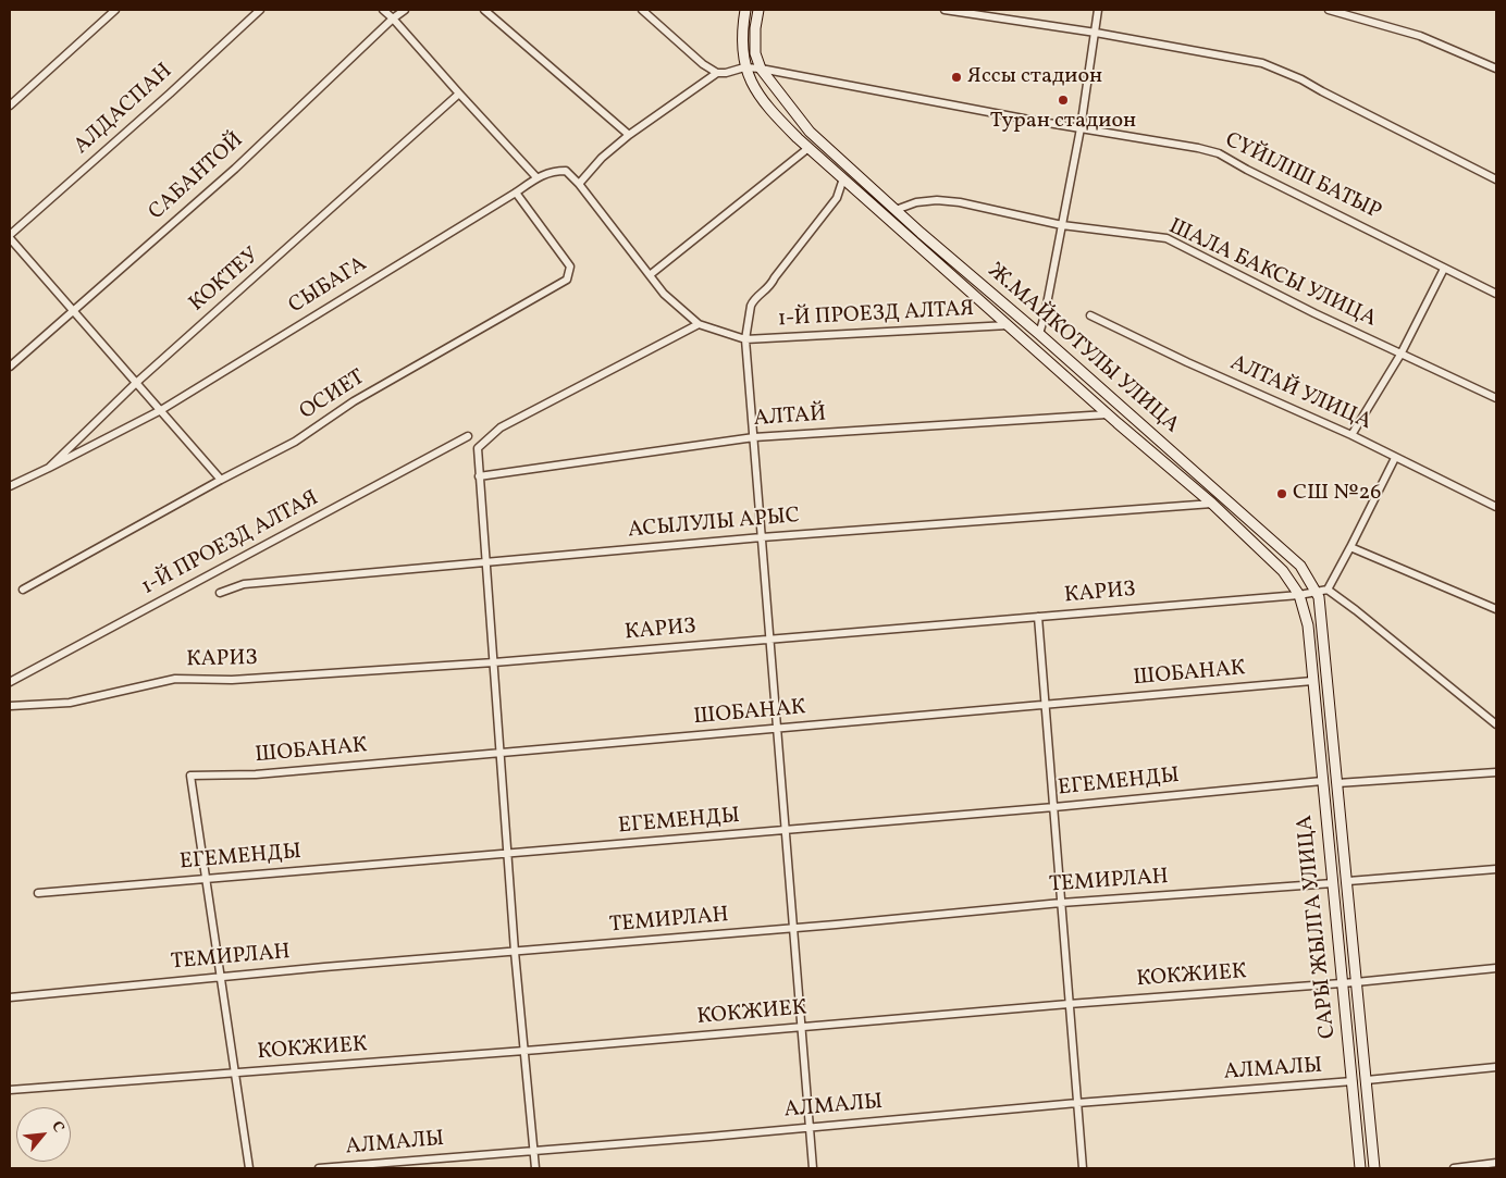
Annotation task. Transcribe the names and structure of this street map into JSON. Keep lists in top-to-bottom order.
{
  "streets": {
    "street": [
      "АЛДАСПАН",
      "САБАНТОЙ",
      "СҮЙІЛІШ БАТЫР",
      "ШАЛА БАКСЫ УЛИЦА",
      "КОКТЕУ",
      "СЫБАГА",
      "1-Й ПРОЕЗД АЛТАЯ",
      "Ж.МАЙКОТУЛЫ УЛИЦА",
      "АЛТАЙ УЛИЦА",
      "ОСИЕТ",
      "АЛТАЙ",
      "АСЫЛУЛЫ АРЫС",
      "КАРИЗ",
      "ШОБАНАК",
      "ЕГЕМЕНДЫ",
      "ТЕМИРЛАН",
      "САРЫ ЖЫЛГА УЛИЦА",
      "КОКЖИЕК",
      "АЛМАЛЫ"
    ]
  },
  "crossings": [
    ["СҮЙІЛІШ БАТЫР", "Ж.МАЙКОТУЛЫ УЛИЦА"],
    ["ШАЛА БАКСЫ УЛИЦА", "Ж.МАЙКОТУЛЫ УЛИЦА"],
    ["КОКТЕУ", "СЫБАГА"],
    ["СЫБАГА", "ОСИЕТ"],
    ["1-Й ПРОЕЗД АЛТАЯ", "Ж.МАЙКОТУЛЫ УЛИЦА"],
    ["Ж.МАЙКОТУЛЫ УЛИЦА", "АЛТАЙ"],
    ["Ж.МАЙКОТУЛЫ УЛИЦА", "АСЫЛУЛЫ АРЫС"],
    ["Ж.МАЙКОТУЛЫ УЛИЦА", "КАРИЗ"],
    ["Ж.МАЙКОТУЛЫ УЛИЦА", "ШОБАНАК"],
    ["Ж.МАЙКОТУЛЫ УЛИЦА", "САРЫ ЖЫЛГА УЛИЦА"],
    ["ШОБАНАК", "ЕГЕМЕНДЫ"],
    ["ШОБАНАК", "САРЫ ЖЫЛГА УЛИЦА"],
    ["ЕГЕМЕНДЫ", "САРЫ ЖЫЛГА УЛИЦА"],
    ["ТЕМИРЛАН", "САРЫ ЖЫЛГА УЛИЦА"],
    ["САРЫ ЖЫЛГА УЛИЦА", "КОКЖИЕК"],
    ["САРЫ ЖЫЛГА УЛИЦА", "АЛМАЛЫ"]
  ],
  "places": ["Яссы стадион", "Туран стадион", "СШ №26"],
  "north": "top right"
}
